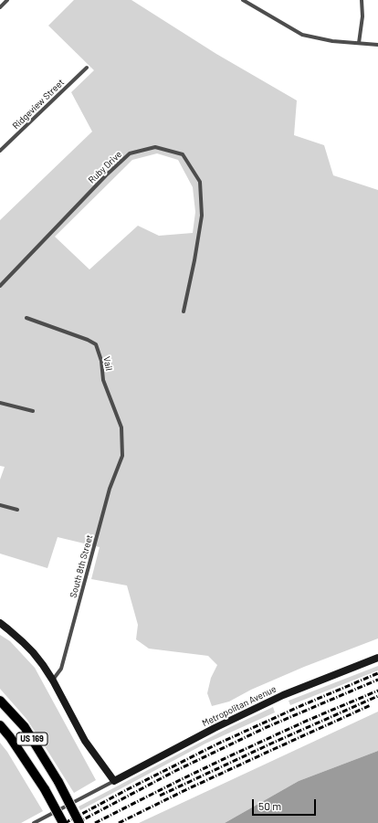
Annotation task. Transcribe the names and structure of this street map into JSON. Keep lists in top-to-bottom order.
{
  "streets": {
    "main road": ["Metropolitan Avenue", "US 169"],
    "street": [
      "Ridgeview Street",
      "Ruby Drive",
      "Vail",
      "South 8th Street"
    ]
  },
  "crossings": [
    ["Vail", "South 8th Street"]
  ],
  "scale_bar": "50 m"
}
